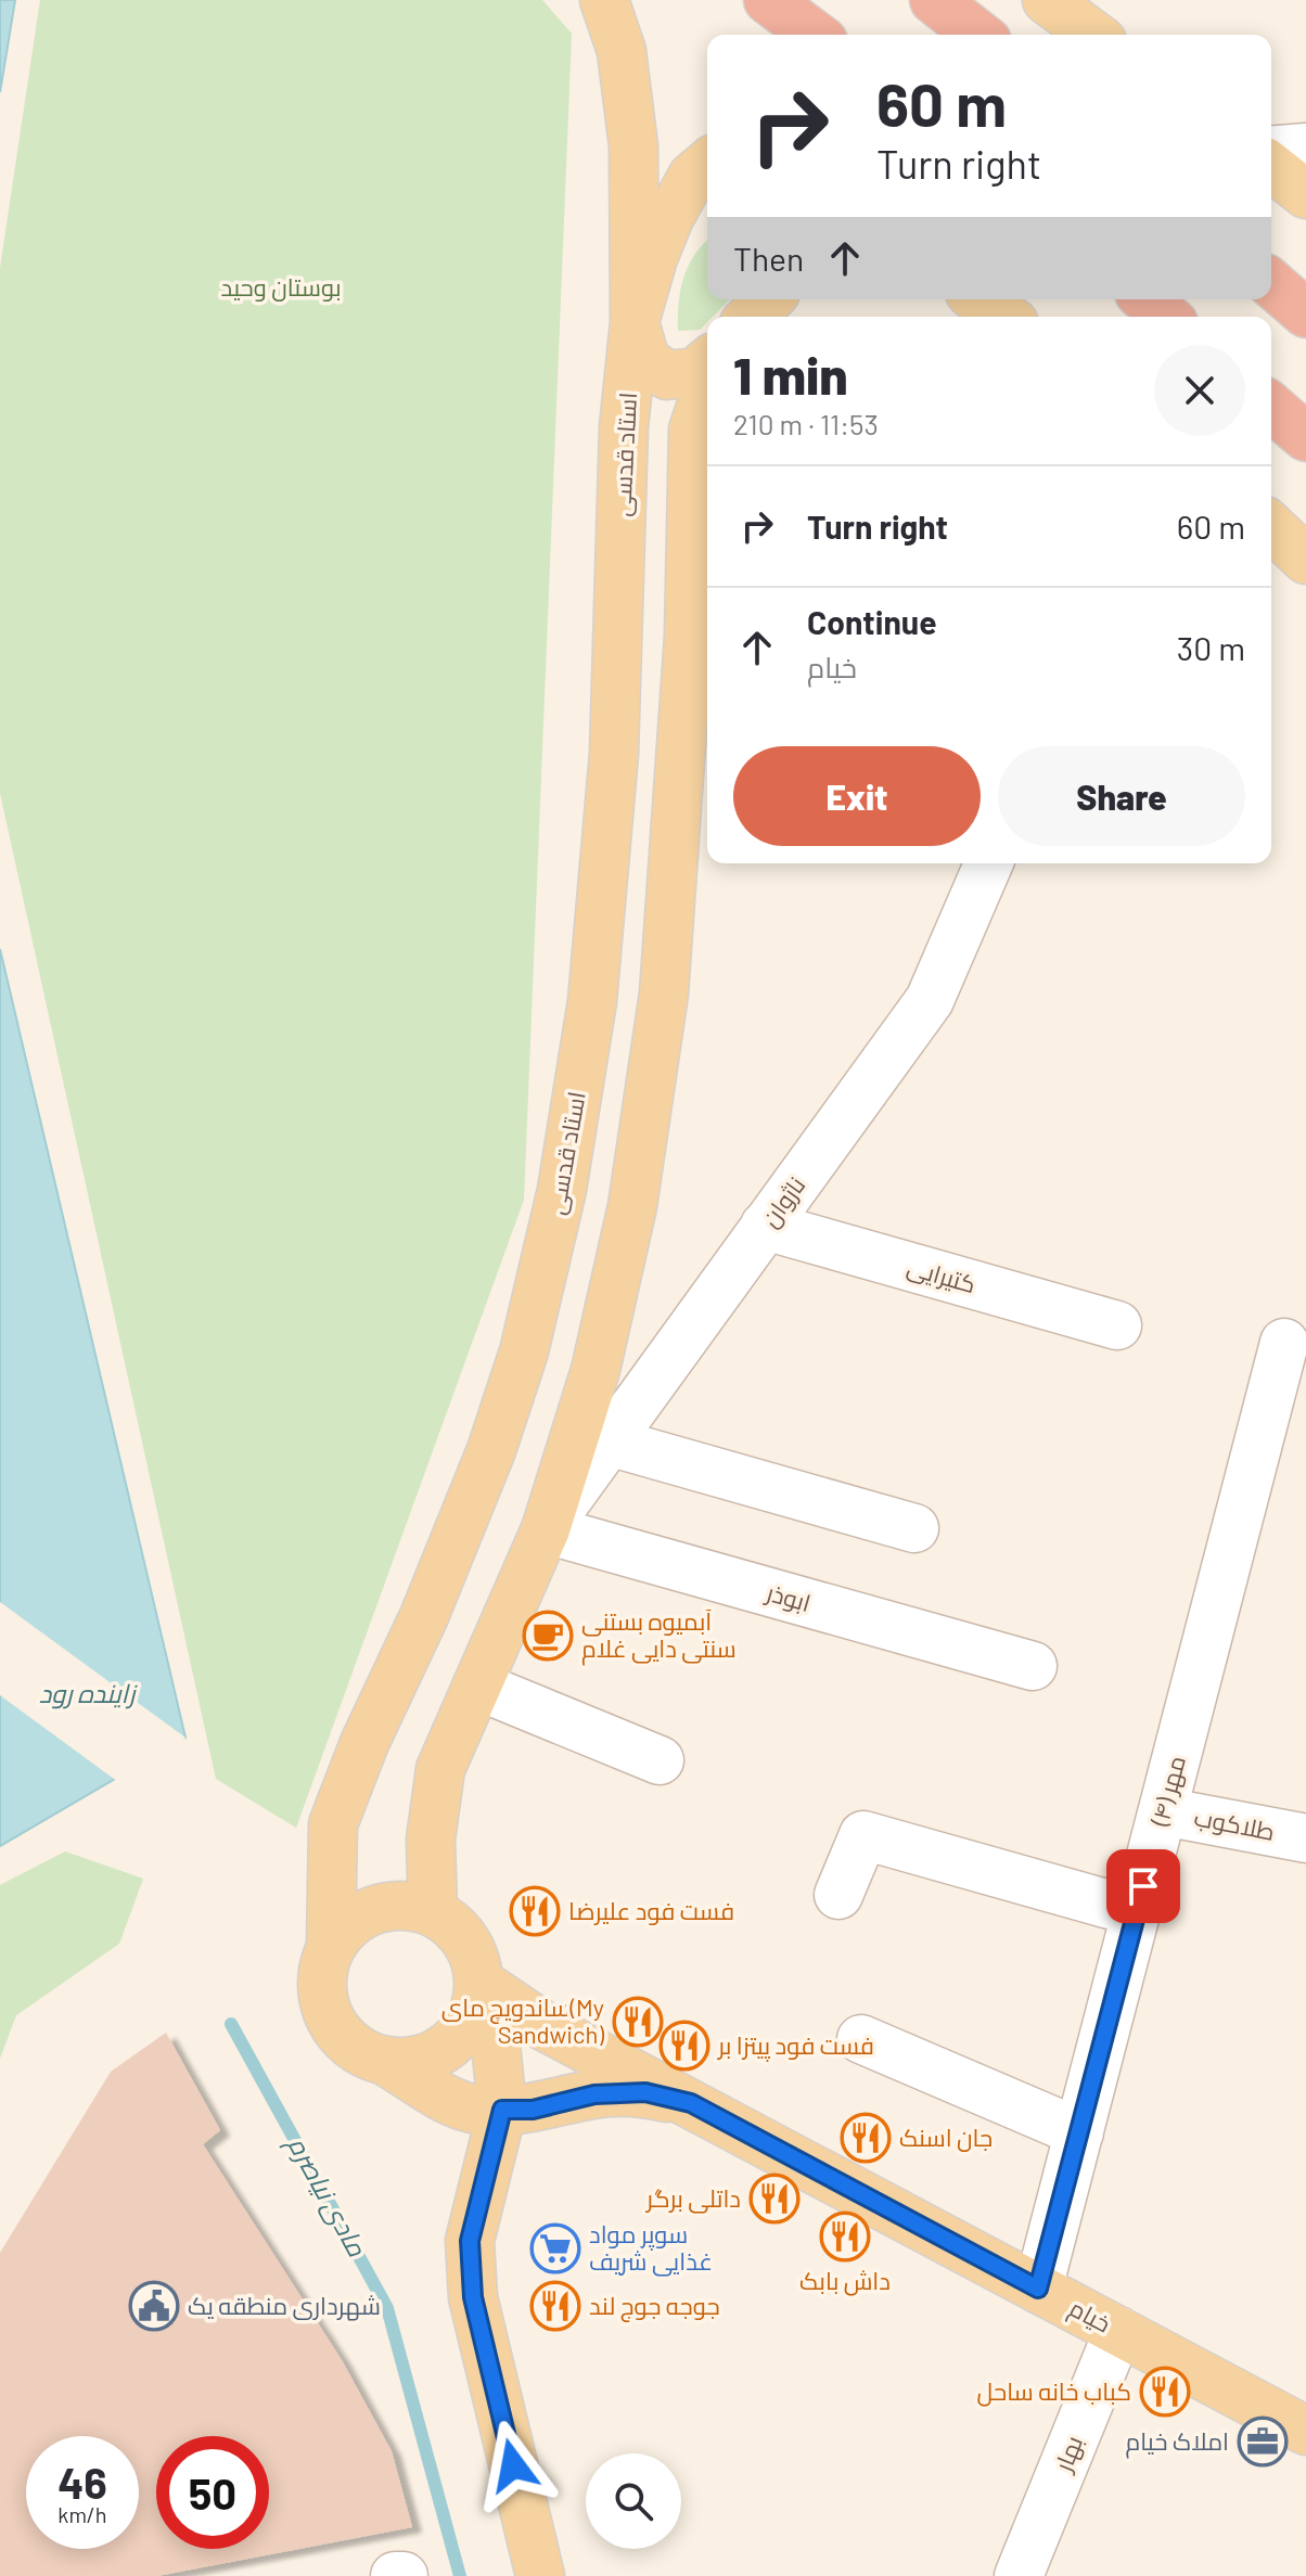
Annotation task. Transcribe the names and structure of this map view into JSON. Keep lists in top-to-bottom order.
{
  "streets": {
    "main road": ["استاد قدسی", "خیام"],
    "street": [
      "ناژوان",
      "کتیرایی",
      "ابوذر",
      "مهر (۴)",
      "طلاکوب",
      "بهار"
    ]
  },
  "crossings": [
    ["ناژوان", "کتیرایی"],
    ["ناژوان", "ابوذر"],
    ["مهر (۴)", "طلاکوب"],
    ["مهر (۴)", "خیام"],
    ["خیام", "بهار"]
  ],
  "water": ["زاینده رود", "مادی نیاصرم"],
  "parks": ["بوستان وحید"],
  "places": {
    "cafe": ["آبمیوه بستنی سنتی دایی غلام"],
    "restaurant": [
      "فست فود علیرضا",
      "ساندویچ مای(My Sandwich)",
      "فست فود پیتزا بر",
      "جان اسنک",
      "داتلی برگر",
      "داش بابک",
      "جوجه جوج لند",
      "کباب خانه ساحل"
    ],
    "supermarket": ["سوپر مواد غذایی شریف"],
    "public building": ["شهرداری منطقه یک"],
    "office": ["املاک خیام"]
  },
  "page": {
    "turn": ["60 m", "Turn right"],
    "then": "Then",
    "heading": ["1 min", "210 m · 11:53"],
    "list": [
      {
        "name": "Turn right",
        "value": "60 m"
      },
      {
        "name": "Continue",
        "note": "خیام",
        "value": "30 m"
      }
    ],
    "buttons": ["Exit", "Share"],
    "speed": "46 km/h",
    "limit": "50"
  }
}
